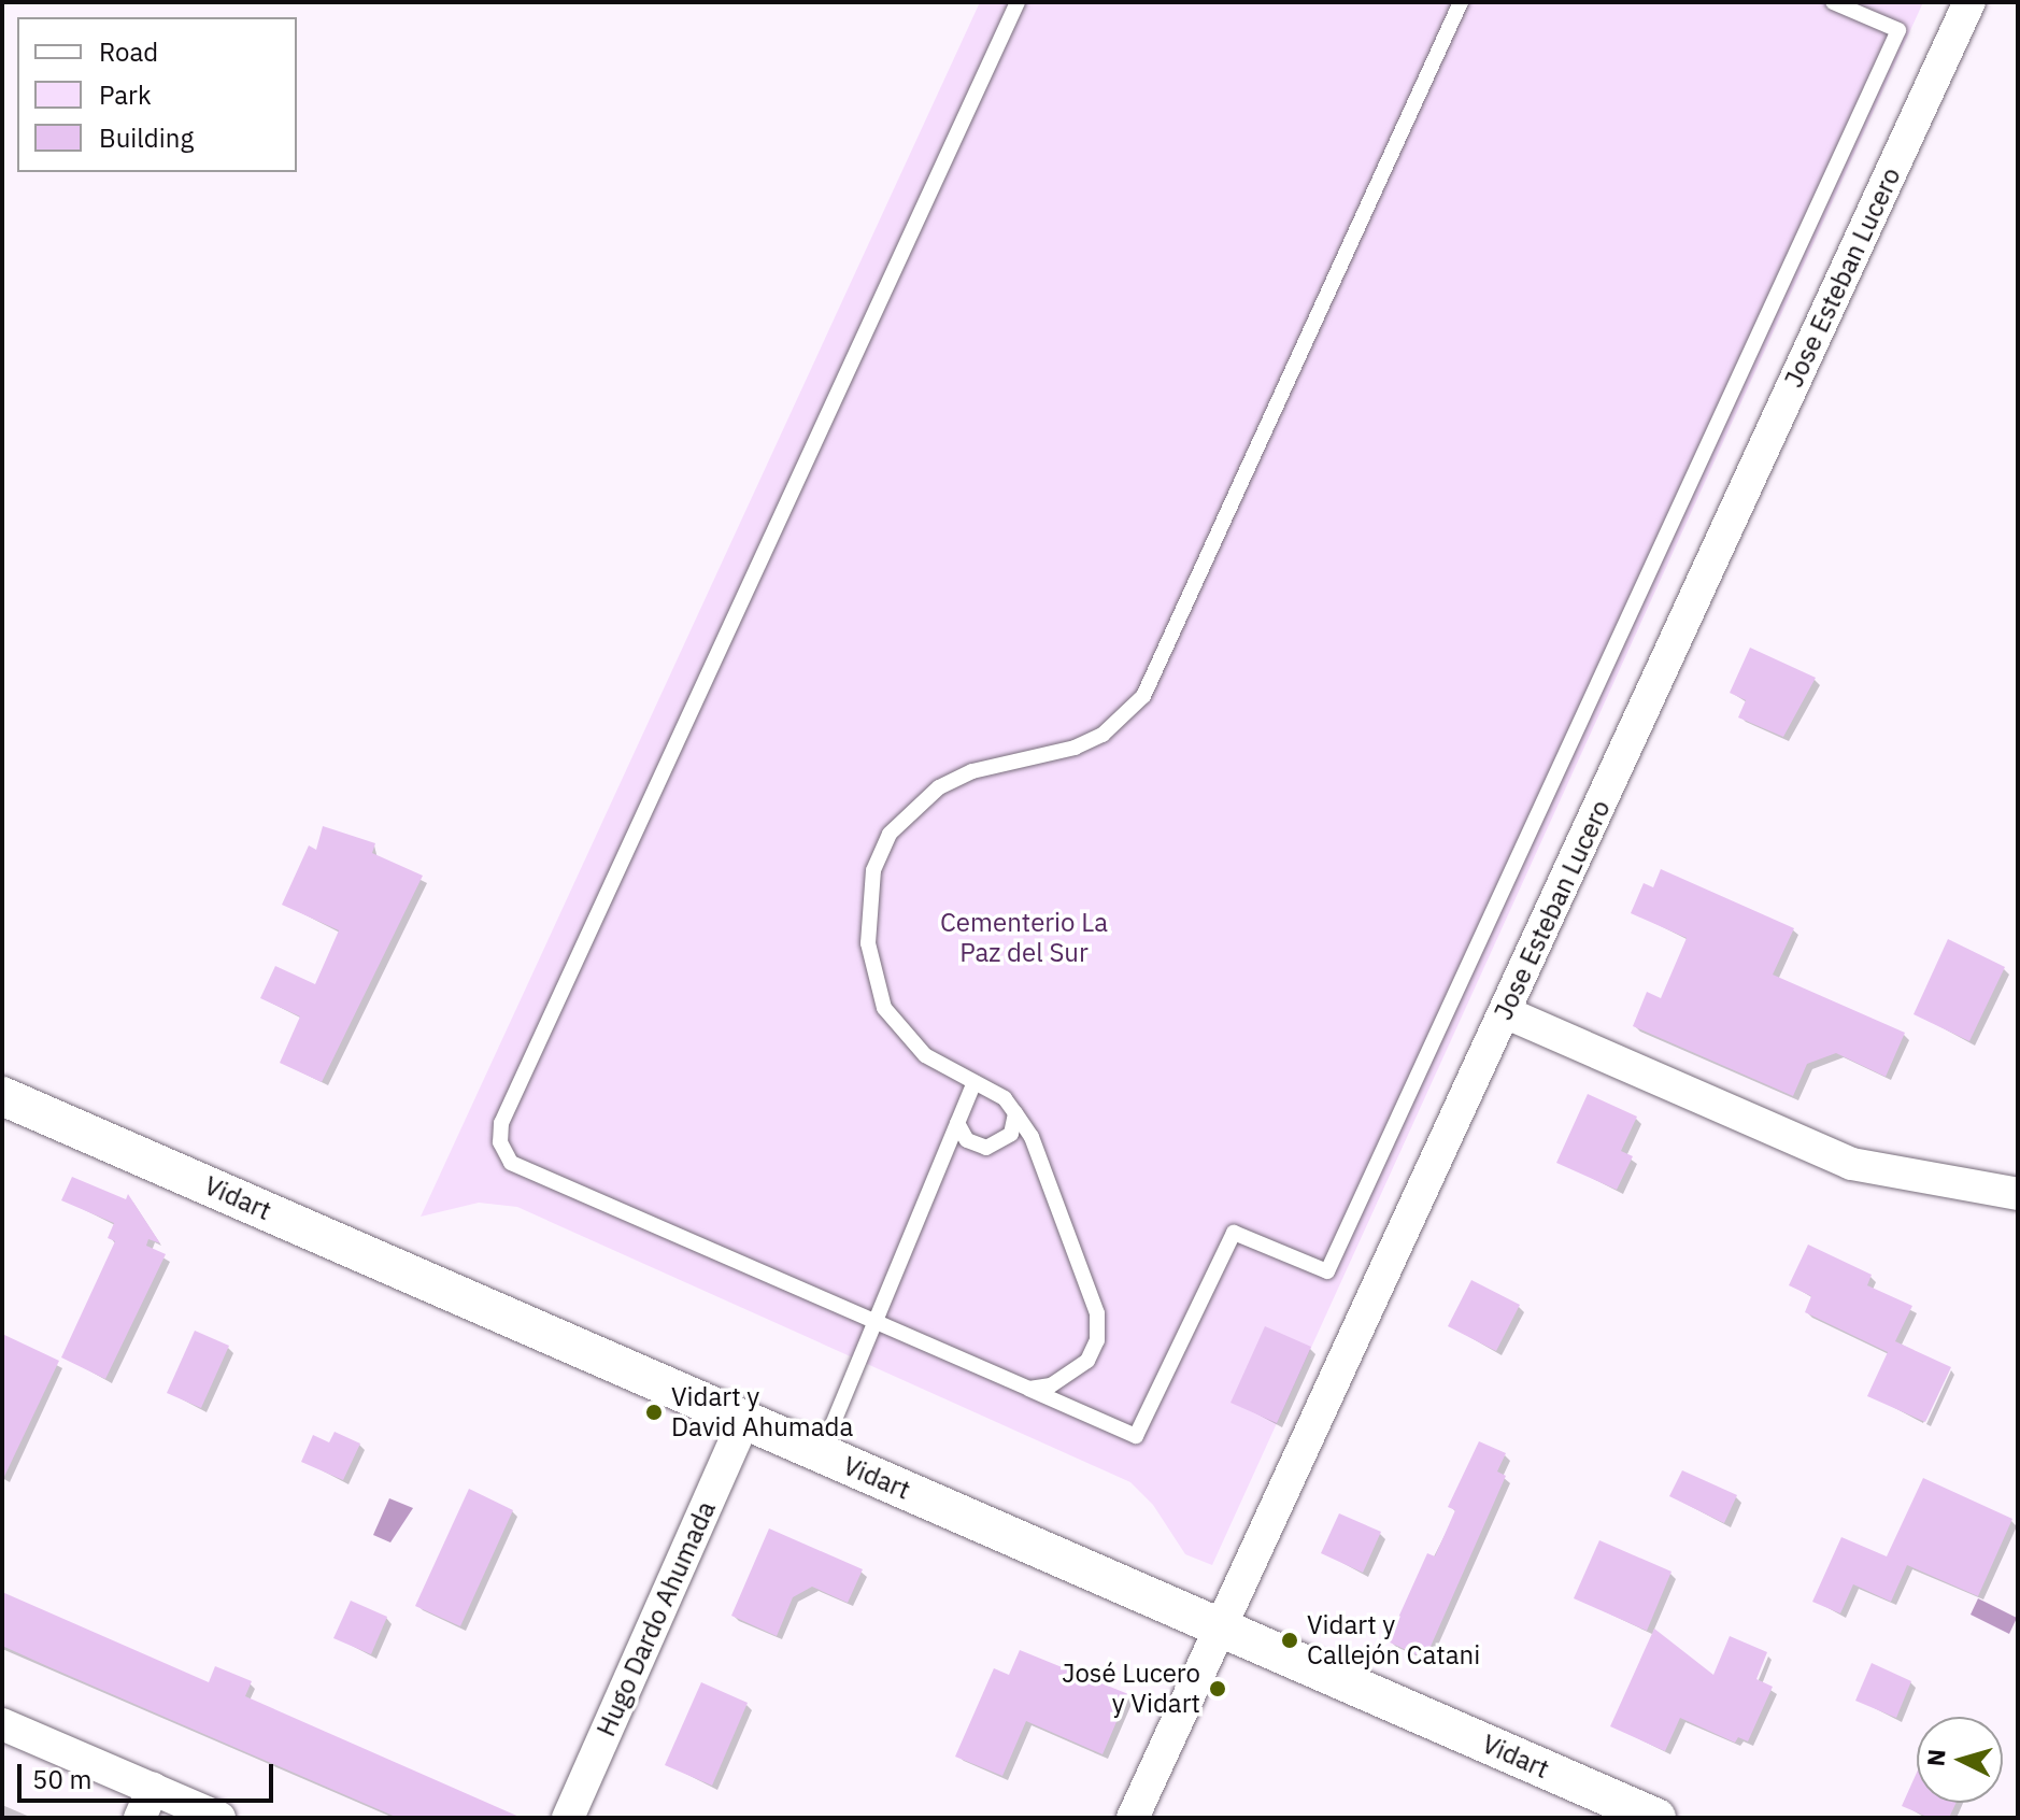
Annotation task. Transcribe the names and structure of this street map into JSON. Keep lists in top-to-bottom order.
{
  "streets": {
    "street": ["Jose Esteban Lucero", "Vidart", "Hugo Dardo Ahumada"]
  },
  "crossings": [
    ["Jose Esteban Lucero", "Vidart"],
    ["Vidart", "Hugo Dardo Ahumada"]
  ],
  "parks": ["Cementerio La Paz del Sur"],
  "places": ["Vidart y David Ahumada", "Vidart y Callejón Catani", "José Lucero y Vidart"],
  "legend": ["Road", "Park", "Building"],
  "scale_bar": "50 m",
  "north": "left"
}
